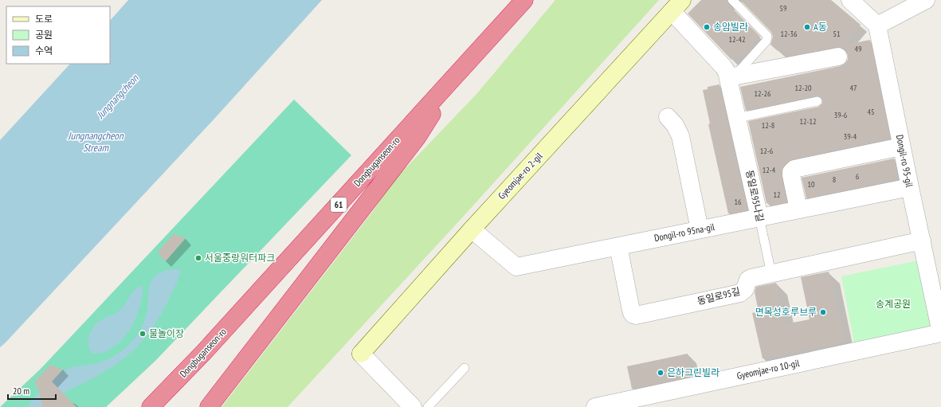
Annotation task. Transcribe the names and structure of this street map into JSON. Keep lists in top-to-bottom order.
{
  "streets": {
    "highway": ["Dongbuganseon-ro", "61"],
    "street": [
      "Dongil-ro 95-gil",
      "Gyeomjae-ro 2-gil",
      "동일로95나길",
      "Dongil-ro 95na-gil",
      "동일로95길",
      "Gyeomjae-ro 10-gil"
    ]
  },
  "crossings": [
    ["Dongil-ro 95-gil", "Dongil-ro 95na-gil"],
    ["Dongil-ro 95-gil", "동일로95길"],
    ["Dongil-ro 95-gil", "Gyeomjae-ro 10-gil"],
    ["Gyeomjae-ro 2-gil", "동일로95나길"],
    ["Gyeomjae-ro 2-gil", "Dongil-ro 95na-gil"],
    ["동일로95나길", "Dongil-ro 95na-gil"],
    ["동일로95나길", "동일로95길"],
    ["Dongil-ro 95na-gil", "동일로95길"]
  ],
  "water": ["Jungnangcheon", "Jungnangcheon Stream"],
  "parks": ["송계공원"],
  "places": [
    "송암빌라",
    "A동",
    "서울중랑워터파크",
    "면목성호루브루",
    "물놀이장",
    "은하그린빌라"
  ],
  "house_numbers": [
    "59",
    "12-36",
    "51",
    "12-42",
    "49",
    "12-20",
    "47",
    "12-26",
    "45",
    "39-6",
    "12-12",
    "12-8",
    "39-4",
    "12-6",
    "12-4",
    "6",
    "8",
    "10",
    "12",
    "16"
  ],
  "legend": ["도로", "공원", "수역"],
  "scale_bar": "20 m"
}
